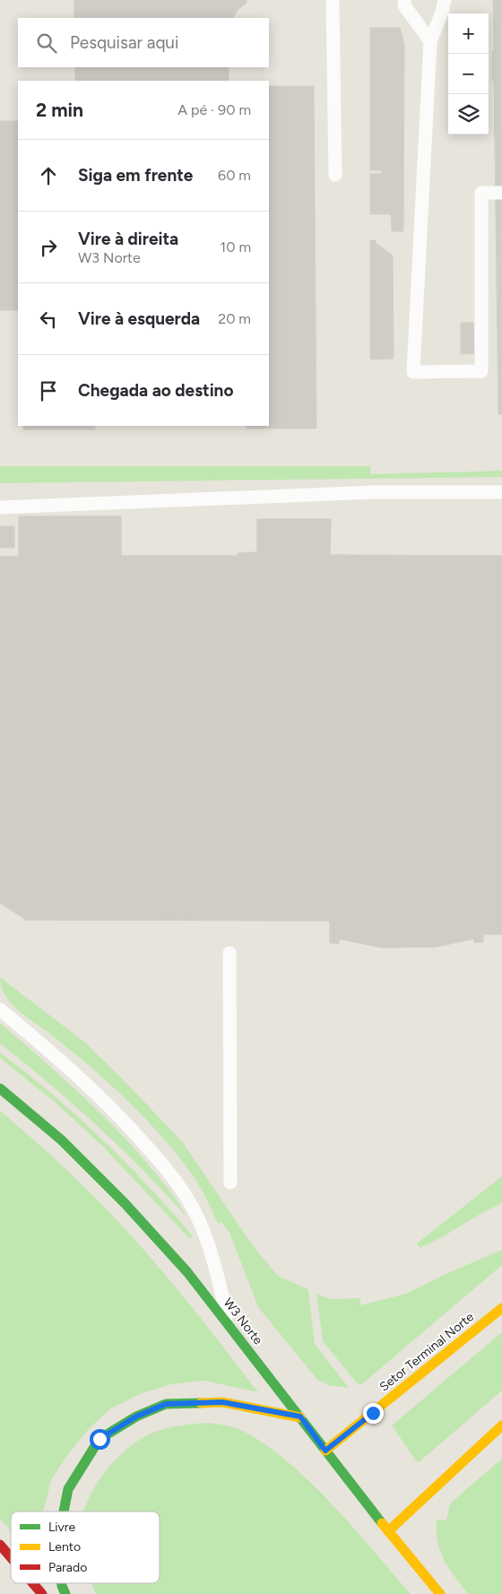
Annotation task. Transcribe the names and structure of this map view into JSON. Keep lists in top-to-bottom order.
{
  "streets": {
    "main road": ["W3 Norte", "Setor Terminal Norte"]
  },
  "crossings": [
    ["W3 Norte", "Setor Terminal Norte"]
  ],
  "legend": ["Livre", "Lento", "Parado"],
  "page": {
    "map_buttons": ["+", "−"],
    "search": "Pesquisar aqui",
    "heading": ["2 min", "A pé · 90 m"],
    "list": [
      ["Siga em frente", "60 m"],
      ["Vire à direita", "W3 Norte", "10 m"],
      ["Vire à esquerda", "20 m"],
      "Chegada ao destino"
    ]
  }
}
